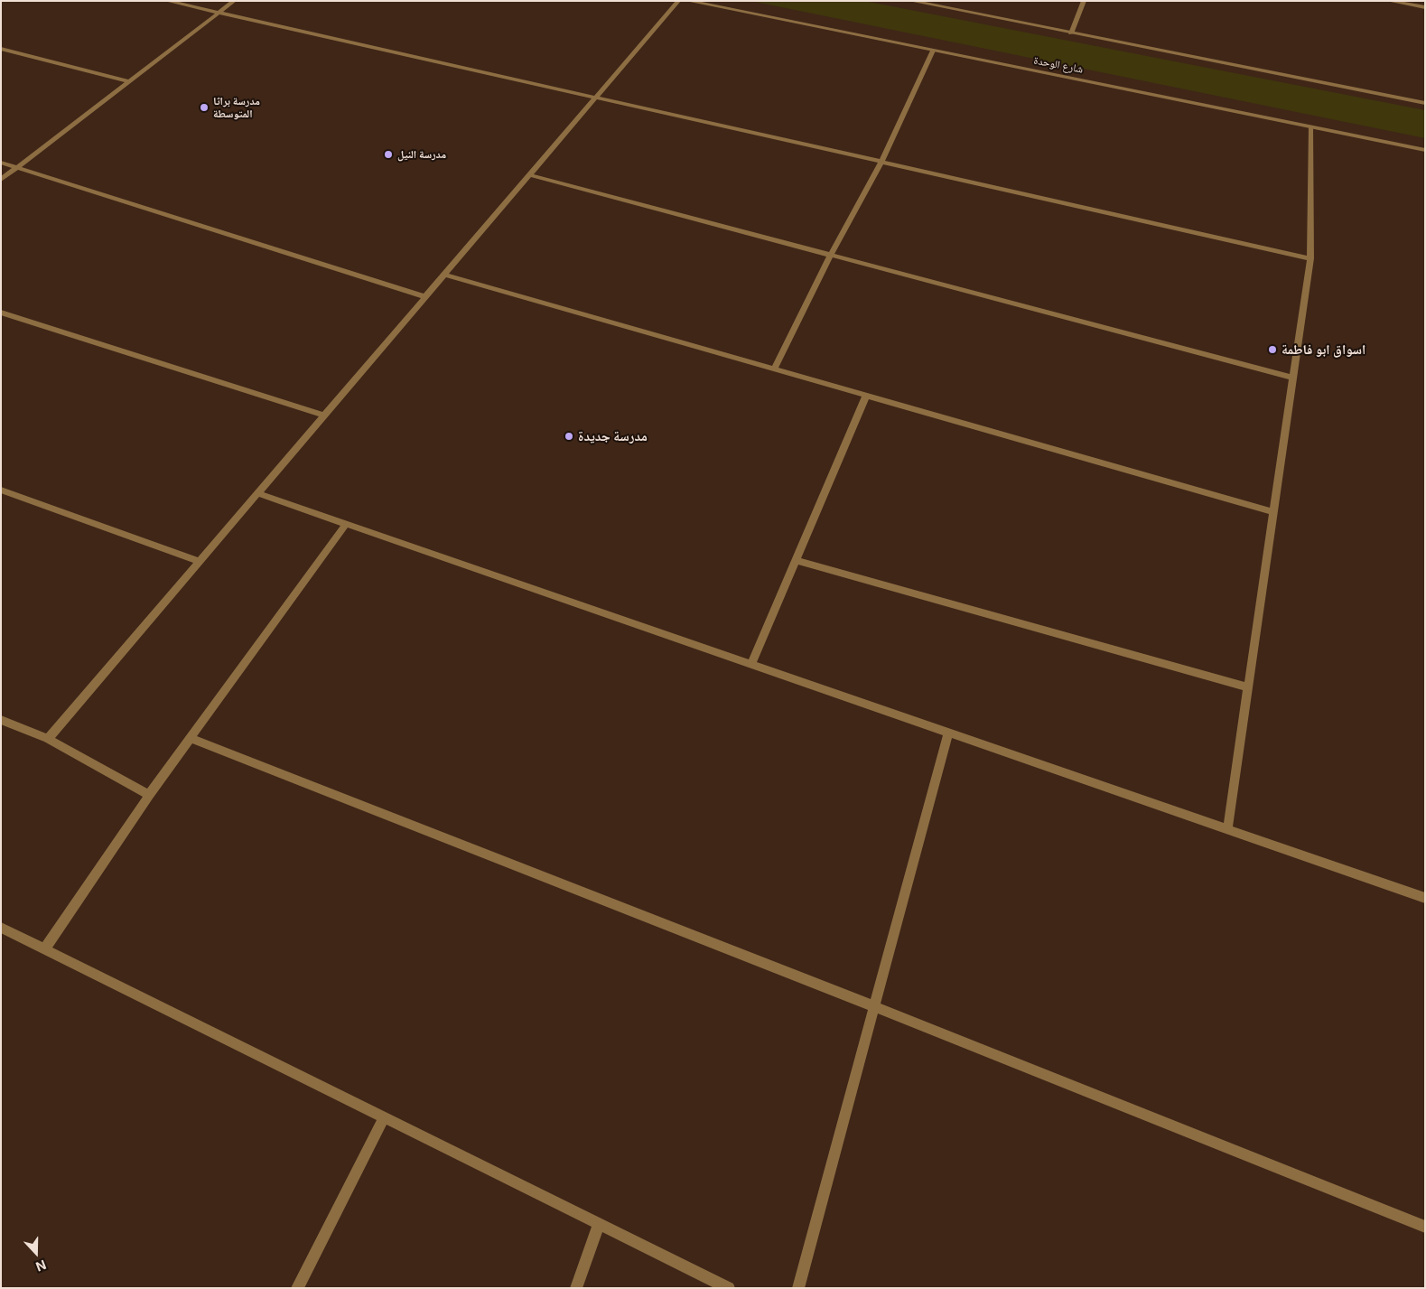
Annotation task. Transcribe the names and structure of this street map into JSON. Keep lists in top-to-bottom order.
{
  "streets": {
    "street": ["شارع الوحدة"]
  },
  "places": [
    "مدرسة براثا المتوسطة",
    "مدرسة النيل",
    "اسواق ابو فاطمة",
    "مدرسة جديدة"
  ],
  "north": "bottom"
}
